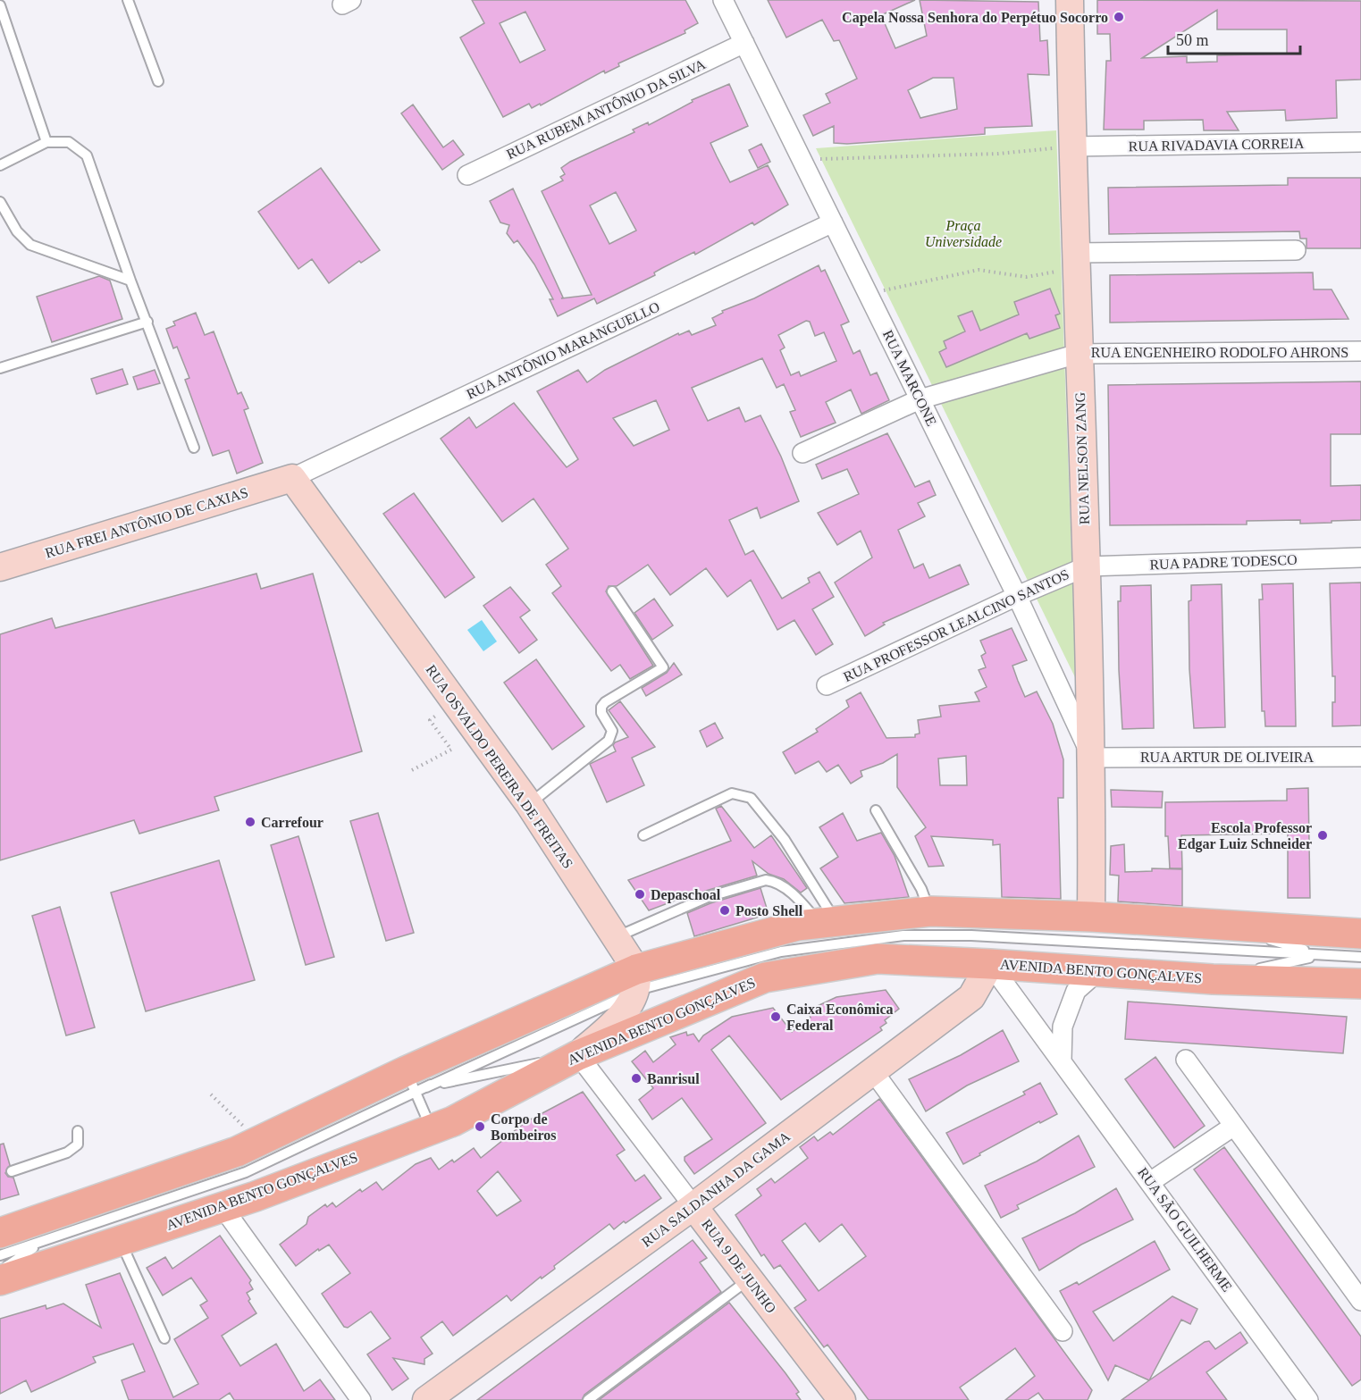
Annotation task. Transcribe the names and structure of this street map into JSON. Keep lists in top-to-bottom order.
{
  "streets": {
    "main road": ["AVENIDA BENTO GONÇALVES"],
    "street": [
      "RUA RUBEM ANTÔNIO DA SILVA",
      "RUA RIVADAVIA CORREIA",
      "RUA ANTÔNIO MARANGUELLO",
      "RUA ENGENHEIRO RODOLFO AHRONS",
      "RUA MARCONE",
      "RUA NELSON ZANG",
      "RUA FREI ANTÔNIO DE CAXIAS",
      "RUA PADRE TODESCO",
      "RUA PROFESSOR LEALCINO SANTOS",
      "RUA ARTUR DE OLIVEIRA",
      "RUA OSVALDO PEREIRA DE FREITAS",
      "RUA SALDANHA DA GAMA",
      "RUA SÃO GUILHERME",
      "RUA 9 DE JUNHO"
    ]
  },
  "crossings": [
    ["RUA RUBEM ANTÔNIO DA SILVA", "RUA MARCONE"],
    ["RUA RIVADAVIA CORREIA", "RUA NELSON ZANG"],
    ["RUA ANTÔNIO MARANGUELLO", "RUA MARCONE"],
    ["RUA ANTÔNIO MARANGUELLO", "RUA FREI ANTÔNIO DE CAXIAS"],
    ["RUA ANTÔNIO MARANGUELLO", "RUA OSVALDO PEREIRA DE FREITAS"],
    ["RUA ENGENHEIRO RODOLFO AHRONS", "RUA MARCONE"],
    ["RUA ENGENHEIRO RODOLFO AHRONS", "RUA NELSON ZANG"],
    ["RUA MARCONE", "RUA NELSON ZANG"],
    ["RUA MARCONE", "RUA PROFESSOR LEALCINO SANTOS"],
    ["RUA MARCONE", "RUA ARTUR DE OLIVEIRA"],
    ["RUA NELSON ZANG", "RUA PADRE TODESCO"],
    ["RUA NELSON ZANG", "RUA PROFESSOR LEALCINO SANTOS"],
    ["RUA NELSON ZANG", "RUA ARTUR DE OLIVEIRA"],
    ["RUA FREI ANTÔNIO DE CAXIAS", "RUA OSVALDO PEREIRA DE FREITAS"],
    ["RUA PADRE TODESCO", "RUA PROFESSOR LEALCINO SANTOS"],
    ["AVENIDA BENTO GONÇALVES", "RUA SALDANHA DA GAMA"],
    ["AVENIDA BENTO GONÇALVES", "RUA SÃO GUILHERME"],
    ["AVENIDA BENTO GONÇALVES", "RUA 9 DE JUNHO"],
    ["RUA SALDANHA DA GAMA", "RUA SÃO GUILHERME"],
    ["RUA SALDANHA DA GAMA", "RUA 9 DE JUNHO"]
  ],
  "parks": ["Praça Universidade"],
  "places": [
    "Capela Nossa Senhora do Perpétuo Socorro",
    "Carrefour",
    "Escola Professor Edgar Luiz Schneider",
    "Depaschoal",
    "Posto Shell",
    "Caixa Econômica Federal",
    "Banrisul",
    "Corpo de Bombeiros"
  ],
  "scale_bar": "50 m"
}
